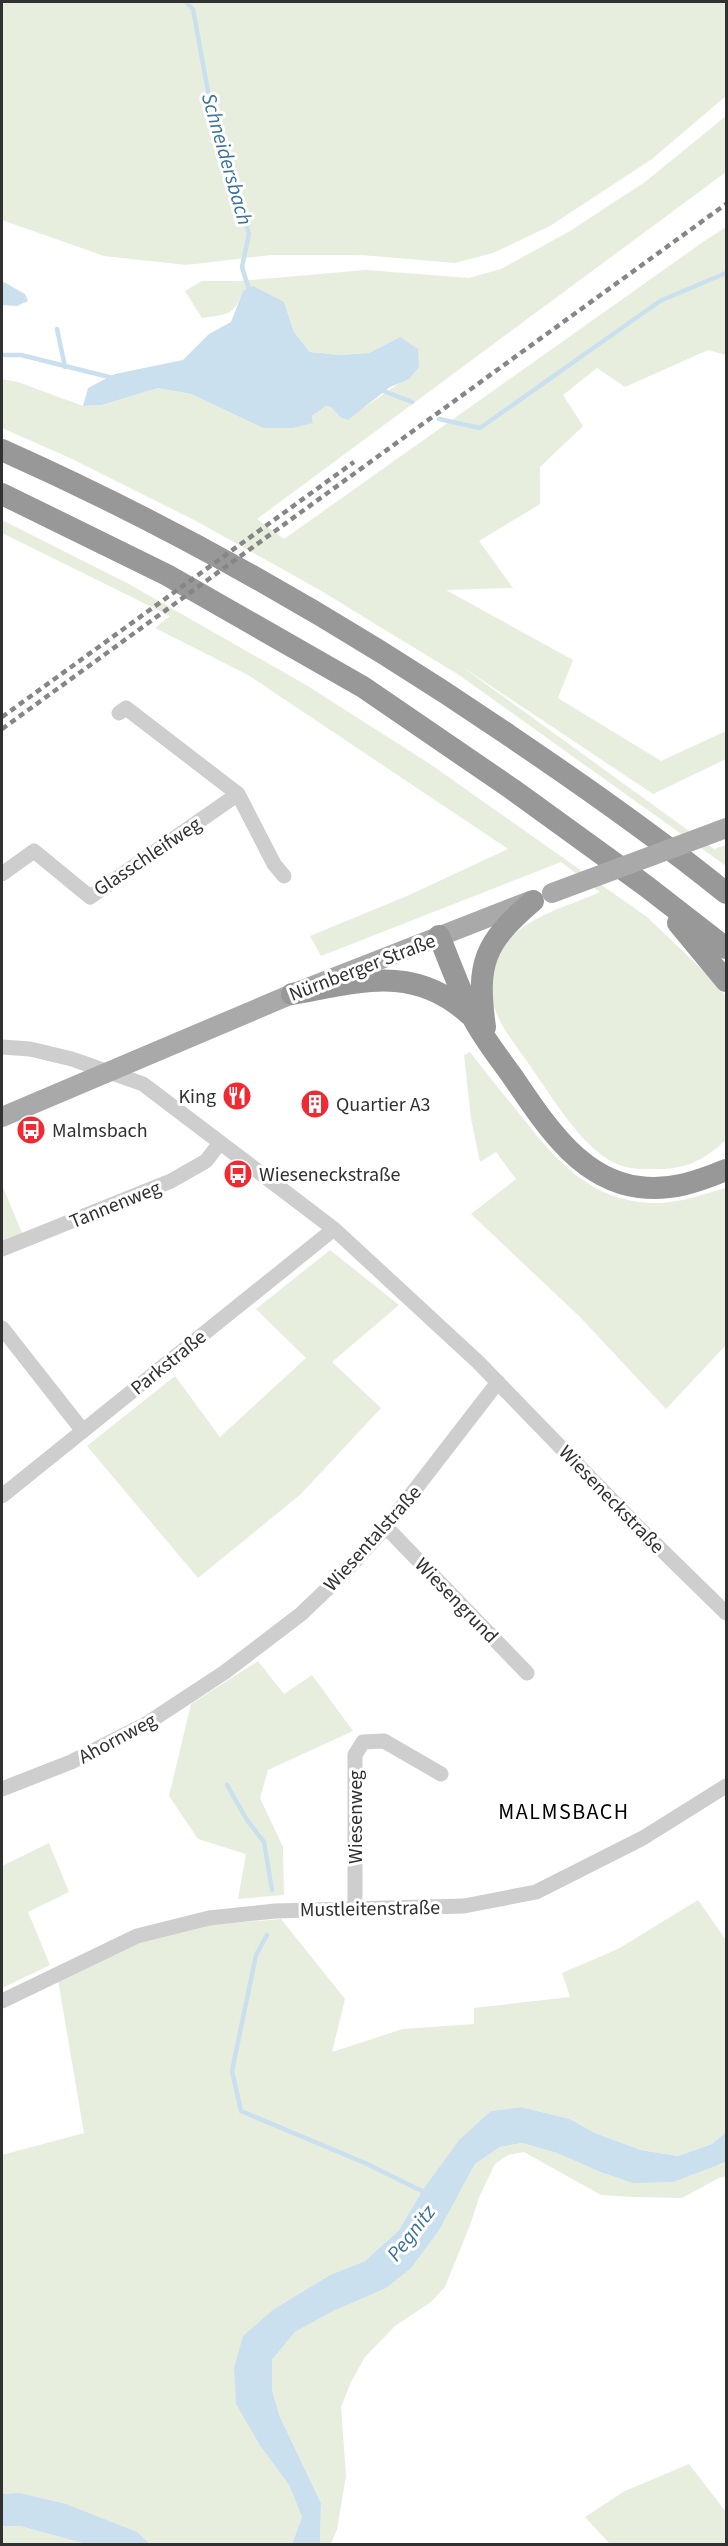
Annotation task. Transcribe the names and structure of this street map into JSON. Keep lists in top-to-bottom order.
{
  "streets": {
    "main road": ["Nürnberger Straße"],
    "street": [
      "Glasschleifweg",
      "Tannenweg",
      "Parkstraße",
      "Wieseneckstraße",
      "Wiesentalstraße",
      "Wiesengrund",
      "Ahornweg",
      "Wiesenweg",
      "Mustleitenstraße"
    ]
  },
  "crossings": [
    ["Nürnberger Straße", "Wieseneckstraße"],
    ["Tannenweg", "Wieseneckstraße"],
    ["Parkstraße", "Wieseneckstraße"],
    ["Wieseneckstraße", "Wiesentalstraße"],
    ["Wiesentalstraße", "Wiesengrund"],
    ["Wiesentalstraße", "Ahornweg"],
    ["Wiesenweg", "Mustleitenstraße"]
  ],
  "districts": ["MALMSBACH"],
  "water": ["Schneidersbach", "Pegnitz"],
  "places": {
    "restaurant": ["King"],
    "building": ["Quartier A3"],
    "bus stop": ["Malmsbach", "Wieseneckstraße"]
  }
}
